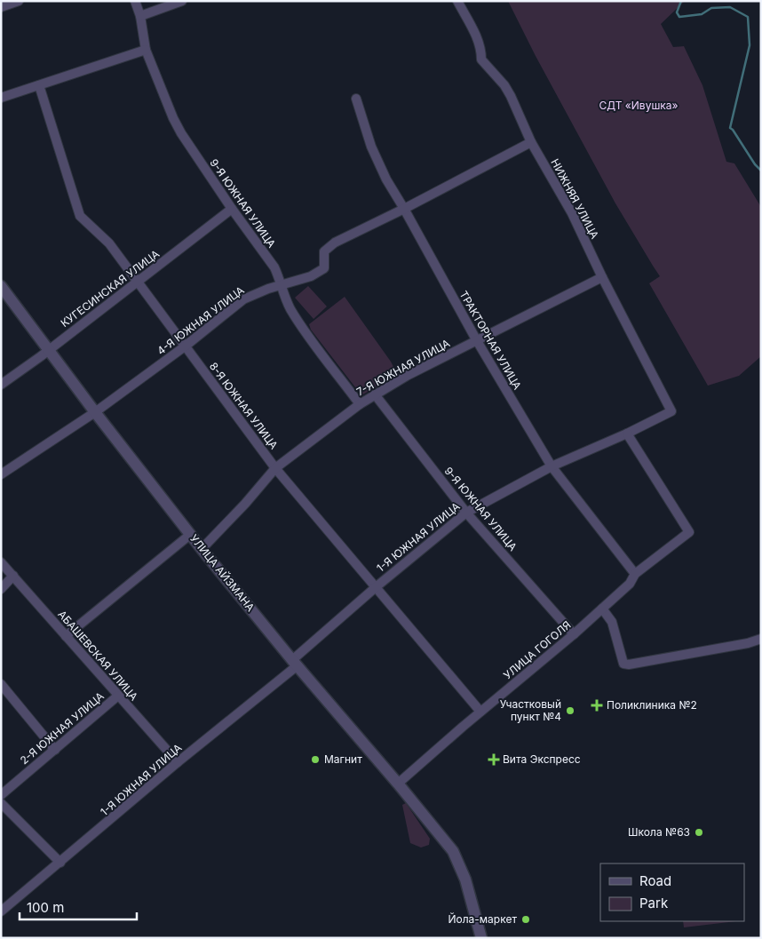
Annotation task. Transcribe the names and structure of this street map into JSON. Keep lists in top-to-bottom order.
{
  "streets": {
    "street": [
      "НИЖНЯЯ УЛИЦА",
      "9-Я ЮЖНАЯ УЛИЦА",
      "КУГЕСИНСКАЯ УЛИЦА",
      "4-Я ЮЖНАЯ УЛИЦА",
      "ТРАКТОРНАЯ УЛИЦА",
      "7-Я ЮЖНАЯ УЛИЦА",
      "8-Я ЮЖНАЯ УЛИЦА",
      "1-Я ЮЖНАЯ УЛИЦА",
      "УЛИЦА АЙЗМАНА",
      "УЛИЦА ГОГОЛЯ",
      "АБАШЕВСКАЯ УЛИЦА",
      "2-Я ЮЖНАЯ УЛИЦА"
    ]
  },
  "crossings": [
    ["НИЖНЯЯ УЛИЦА", "4-Я ЮЖНАЯ УЛИЦА"],
    ["НИЖНЯЯ УЛИЦА", "7-Я ЮЖНАЯ УЛИЦА"],
    ["НИЖНЯЯ УЛИЦА", "1-Я ЮЖНАЯ УЛИЦА"],
    ["9-Я ЮЖНАЯ УЛИЦА", "КУГЕСИНСКАЯ УЛИЦА"],
    ["9-Я ЮЖНАЯ УЛИЦА", "4-Я ЮЖНАЯ УЛИЦА"],
    ["9-Я ЮЖНАЯ УЛИЦА", "7-Я ЮЖНАЯ УЛИЦА"],
    ["9-Я ЮЖНАЯ УЛИЦА", "1-Я ЮЖНАЯ УЛИЦА"],
    ["9-Я ЮЖНАЯ УЛИЦА", "УЛИЦА ГОГОЛЯ"],
    ["КУГЕСИНСКАЯ УЛИЦА", "8-Я ЮЖНАЯ УЛИЦА"],
    ["КУГЕСИНСКАЯ УЛИЦА", "УЛИЦА АЙЗМАНА"],
    ["4-Я ЮЖНАЯ УЛИЦА", "ТРАКТОРНАЯ УЛИЦА"],
    ["4-Я ЮЖНАЯ УЛИЦА", "8-Я ЮЖНАЯ УЛИЦА"],
    ["4-Я ЮЖНАЯ УЛИЦА", "УЛИЦА АЙЗМАНА"],
    ["ТРАКТОРНАЯ УЛИЦА", "7-Я ЮЖНАЯ УЛИЦА"],
    ["ТРАКТОРНАЯ УЛИЦА", "1-Я ЮЖНАЯ УЛИЦА"],
    ["ТРАКТОРНАЯ УЛИЦА", "УЛИЦА ГОГОЛЯ"],
    ["7-Я ЮЖНАЯ УЛИЦА", "8-Я ЮЖНАЯ УЛИЦА"],
    ["7-Я ЮЖНАЯ УЛИЦА", "УЛИЦА АЙЗМАНА"],
    ["8-Я ЮЖНАЯ УЛИЦА", "1-Я ЮЖНАЯ УЛИЦА"],
    ["8-Я ЮЖНАЯ УЛИЦА", "УЛИЦА ГОГОЛЯ"],
    ["1-Я ЮЖНАЯ УЛИЦА", "УЛИЦА АЙЗМАНА"],
    ["1-Я ЮЖНАЯ УЛИЦА", "УЛИЦА ГОГОЛЯ"],
    ["1-Я ЮЖНАЯ УЛИЦА", "АБАШЕВСКАЯ УЛИЦА"],
    ["УЛИЦА АЙЗМАНА", "УЛИЦА ГОГОЛЯ"],
    ["АБАШЕВСКАЯ УЛИЦА", "2-Я ЮЖНАЯ УЛИЦА"]
  ],
  "parks": ["СДТ «Ивушка»"],
  "places": {
    "health": ["Поликлиника №2", "Вита Экспресс"],
    "other": [
      "Участковый пункт №4",
      "Магнит",
      "Школа №63",
      "Йола-маркет"
    ]
  },
  "legend": ["Road", "Park"],
  "scale_bar": "100 m"
}
